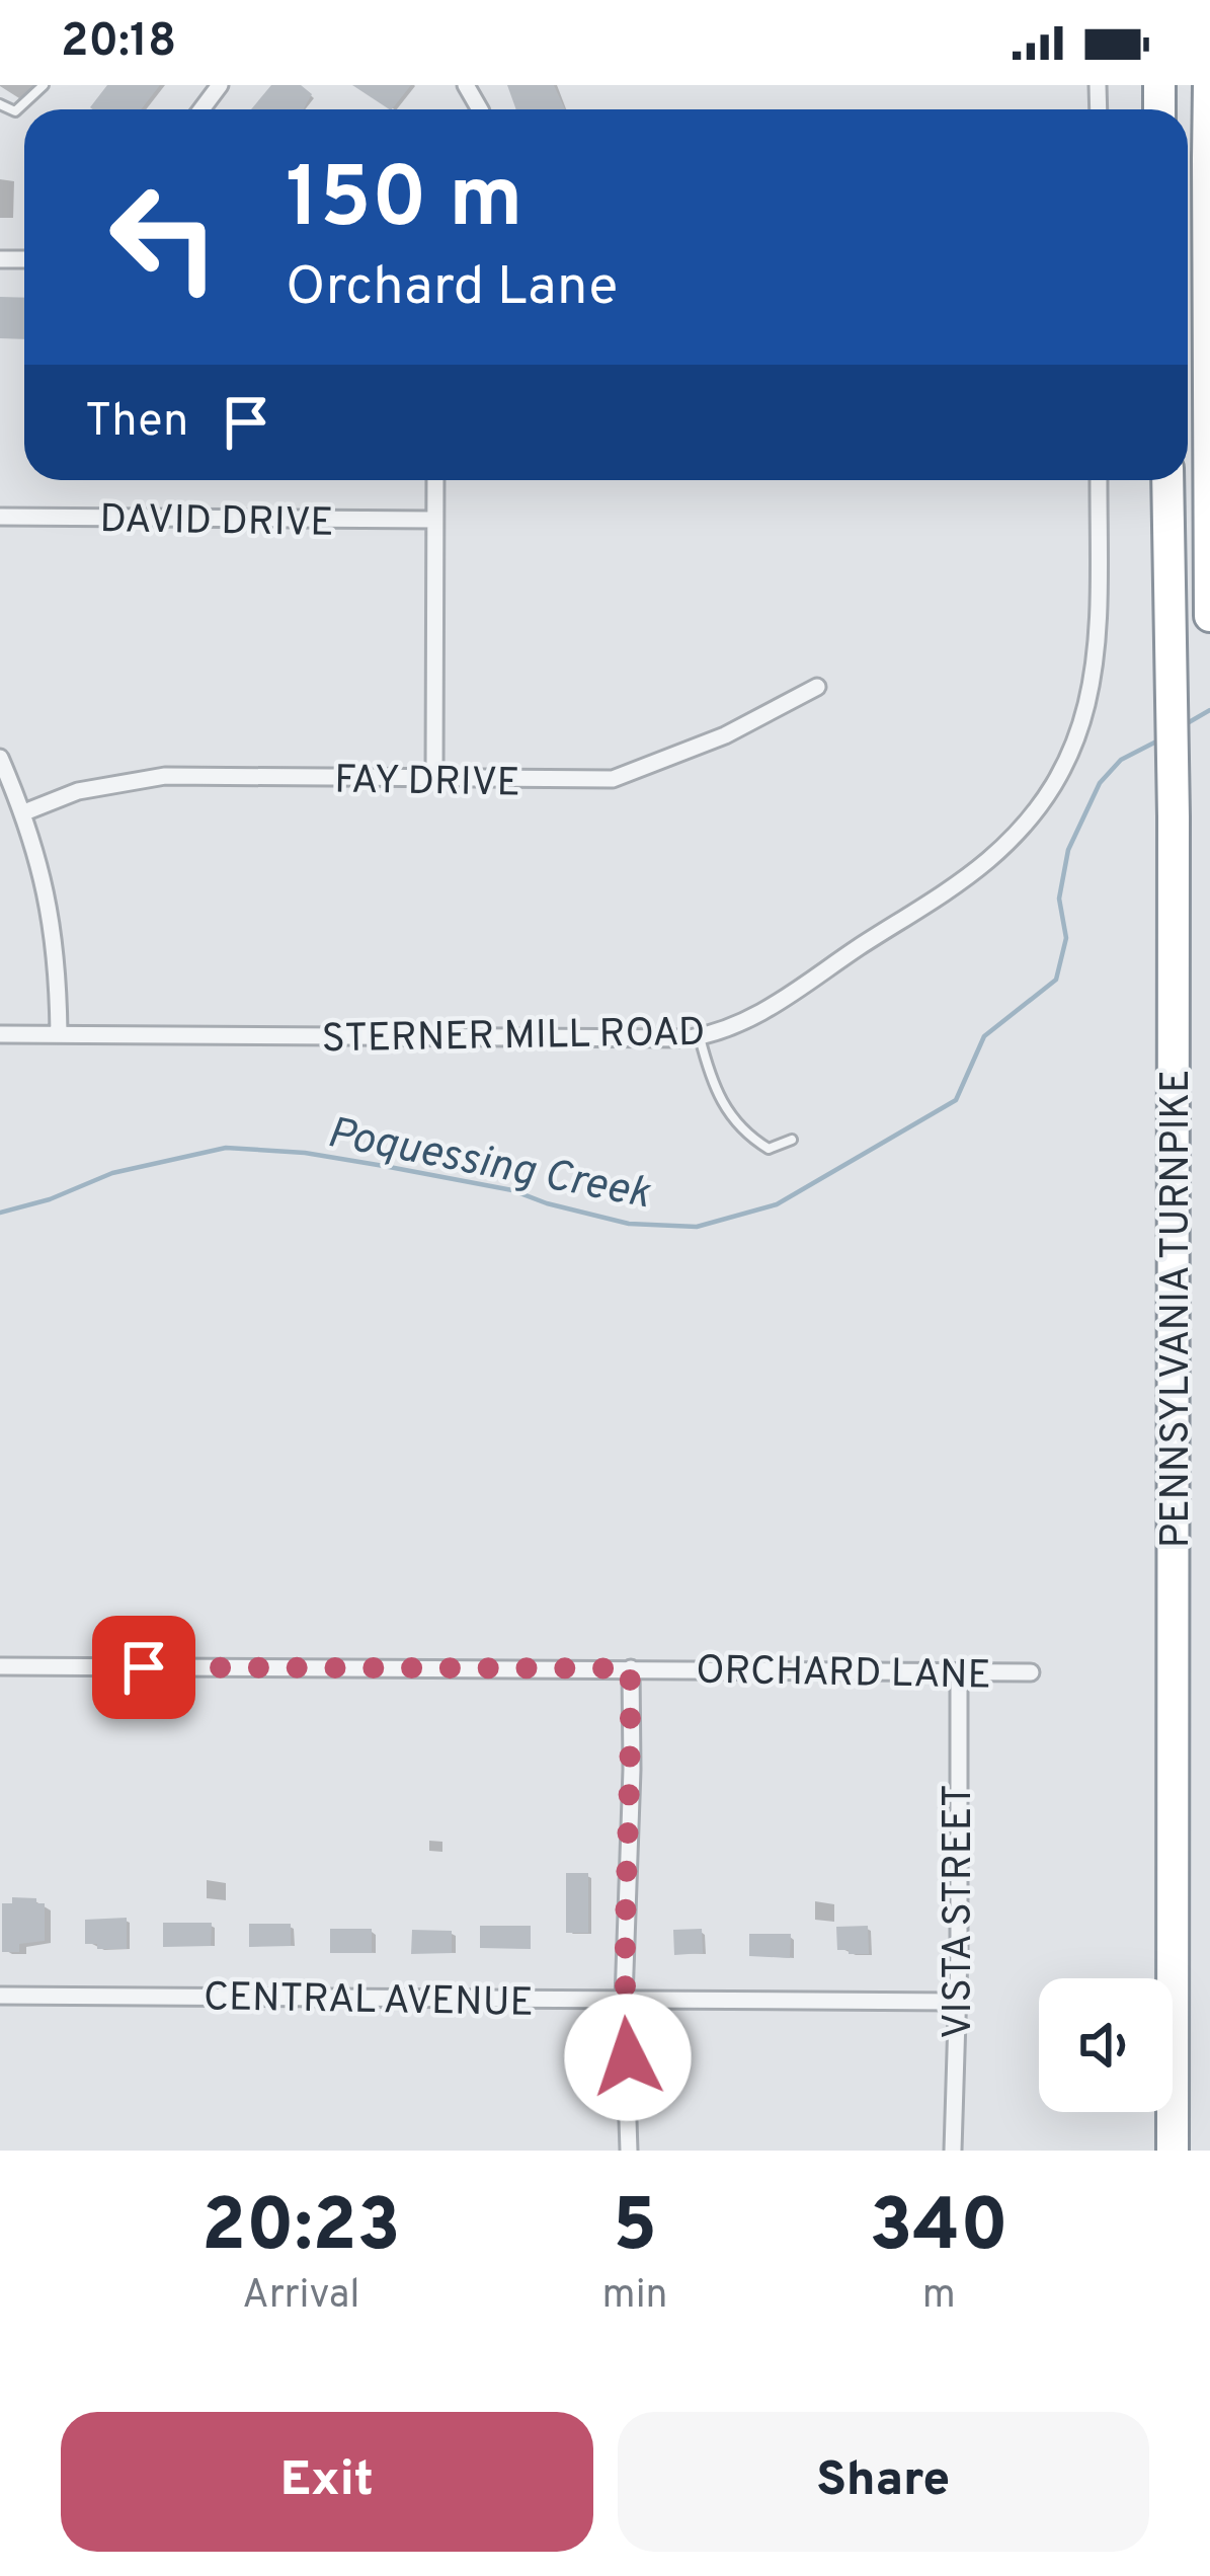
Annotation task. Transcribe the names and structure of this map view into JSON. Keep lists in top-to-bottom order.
{
  "streets": {
    "highway": ["PENNSYLVANIA TURNPIKE"],
    "street": [
      "DAVID DRIVE",
      "FAY DRIVE",
      "STERNER MILL ROAD",
      "ORCHARD LANE",
      "VISTA STREET",
      "CENTRAL AVENUE"
    ]
  },
  "crossings": [
    ["ORCHARD LANE", "VISTA STREET"],
    ["VISTA STREET", "CENTRAL AVENUE"]
  ],
  "water": ["Poquessing Creek"],
  "page": {
    "status": "20:18",
    "turn": ["150 m", "Orchard Lane"],
    "then": "Then",
    "eta": [
      "20:23",
      "Arrival",
      "5",
      "min",
      "340",
      "m"
    ],
    "buttons": ["Exit", "Share"]
  }
}
